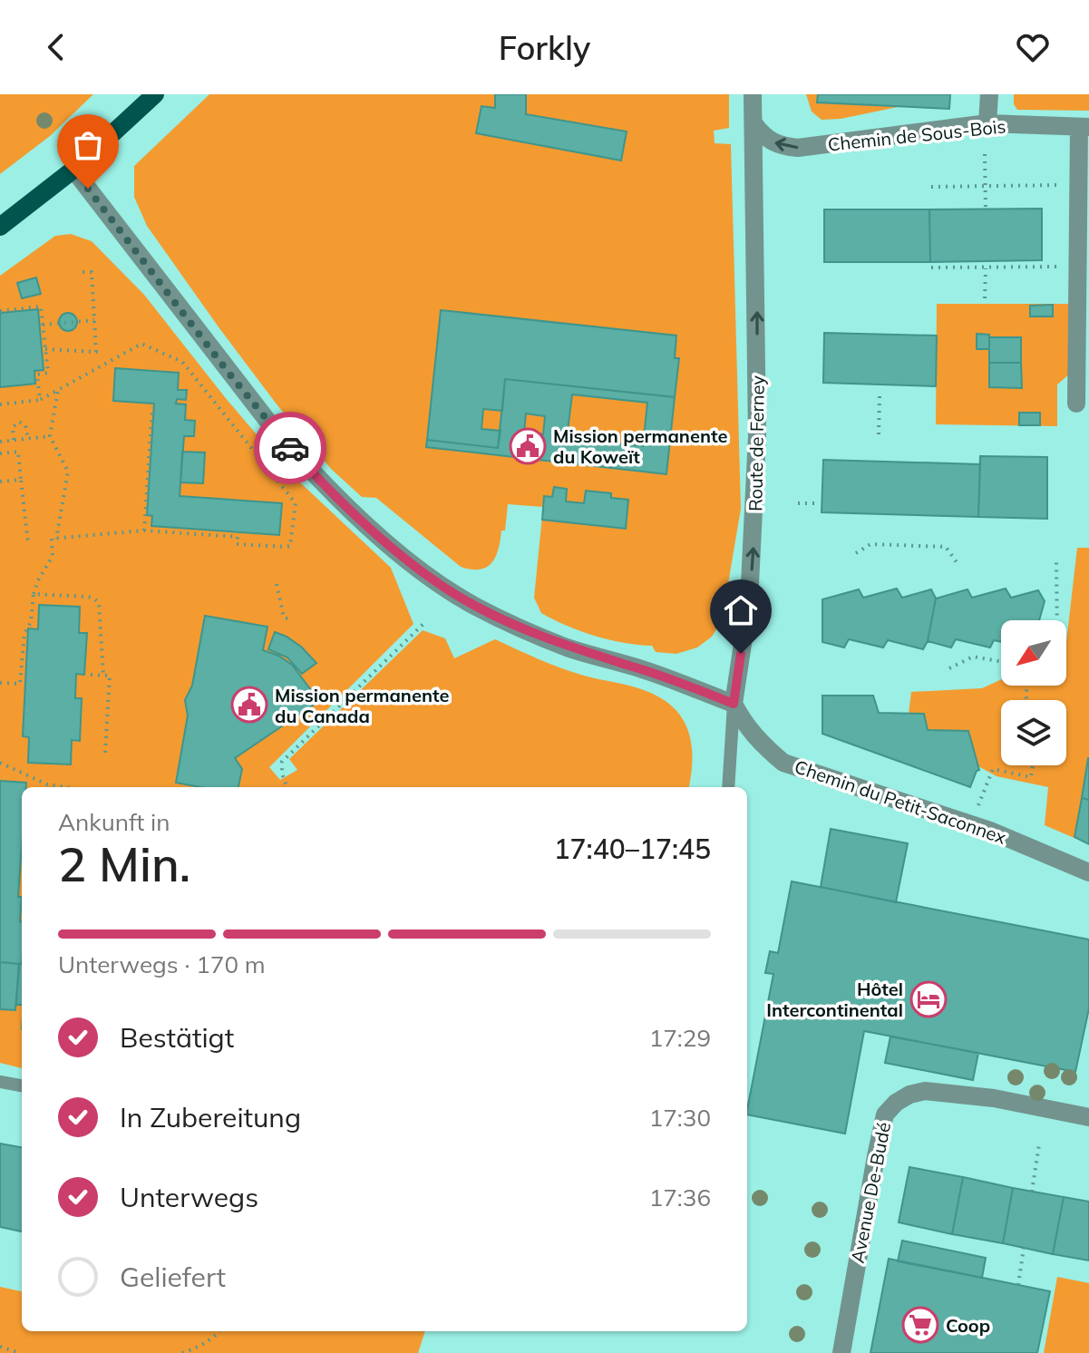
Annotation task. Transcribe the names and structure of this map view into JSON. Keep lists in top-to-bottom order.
{
  "streets": {
    "street": [
      "Chemin de Sous-Bois",
      "Route de Ferney",
      "Chemin du Petit-Saconnex",
      "Avenue De-Budé"
    ]
  },
  "crossings": [
    ["Chemin de Sous-Bois", "Route de Ferney"],
    ["Route de Ferney", "Chemin du Petit-Saconnex"]
  ],
  "one_way": ["Chemin de Sous-Bois", "Route de Ferney"],
  "places": {
    "public building": ["Mission permanente du Koweït", "Mission permanente du Canada"],
    "hotel": ["Hôtel Intercontinental"],
    "supermarket": ["Coop"]
  },
  "north": "bottom left",
  "page": {
    "header": "Forkly",
    "heading": ["2 Min.", "Ankunft in", "17:40–17:45"],
    "bar": "Unterwegs · 170 m",
    "list": [
      ["Bestätigt", "17:29"],
      ["In Zubereitung", "17:30"],
      ["Unterwegs", "17:36"],
      "Geliefert"
    ]
  }
}
